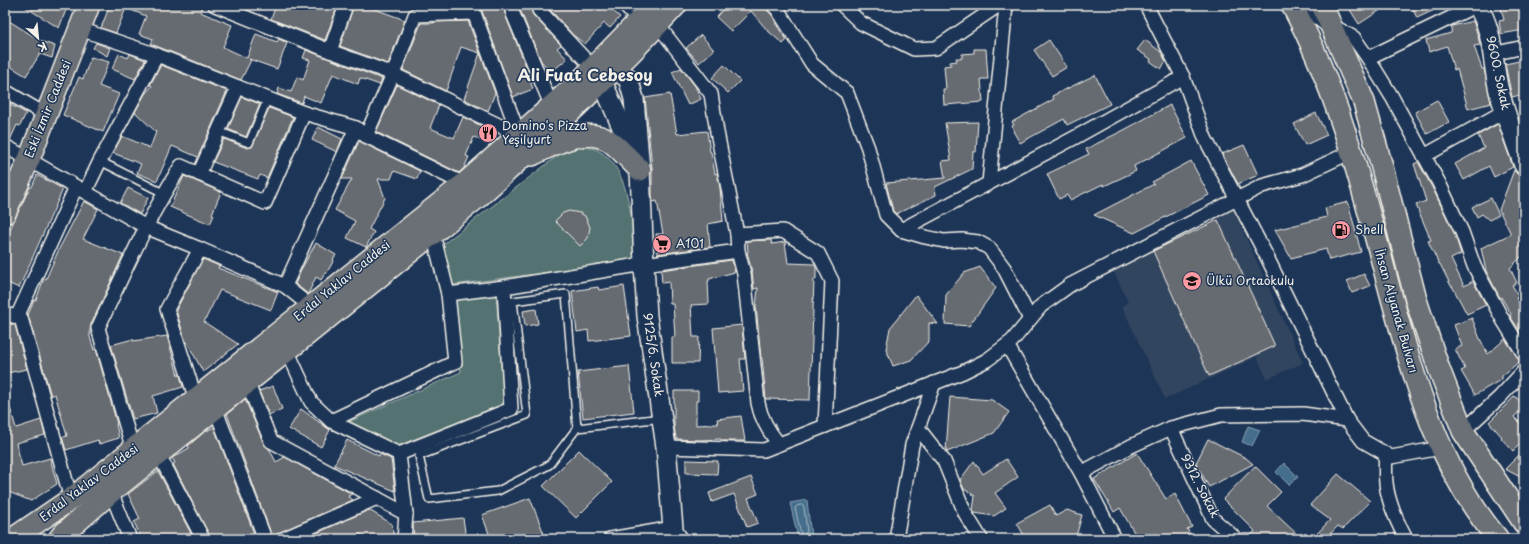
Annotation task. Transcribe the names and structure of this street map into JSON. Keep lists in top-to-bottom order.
{
  "streets": {
    "main road": [
      "9600. Sokak",
      "Eski İzmir Caddesi",
      "Erdal Yaklav Caddesi",
      "İhsan Alyanak Bulvarı",
      "9125/6. Sokak"
    ],
    "street": ["9312. Sokak"]
  },
  "crossings": [
    ["Erdal Yaklav Caddesi", "9125/6. Sokak"]
  ],
  "districts": ["Ali Fuat Cebesoy"],
  "places": {
    "restaurant": ["Domino's Pizza Yeşilyurt"],
    "fuel station": ["Shell"],
    "supermarket": ["A101"],
    "school or university": ["Ülkü Ortaokulu"]
  },
  "north": "bottom right"
}
